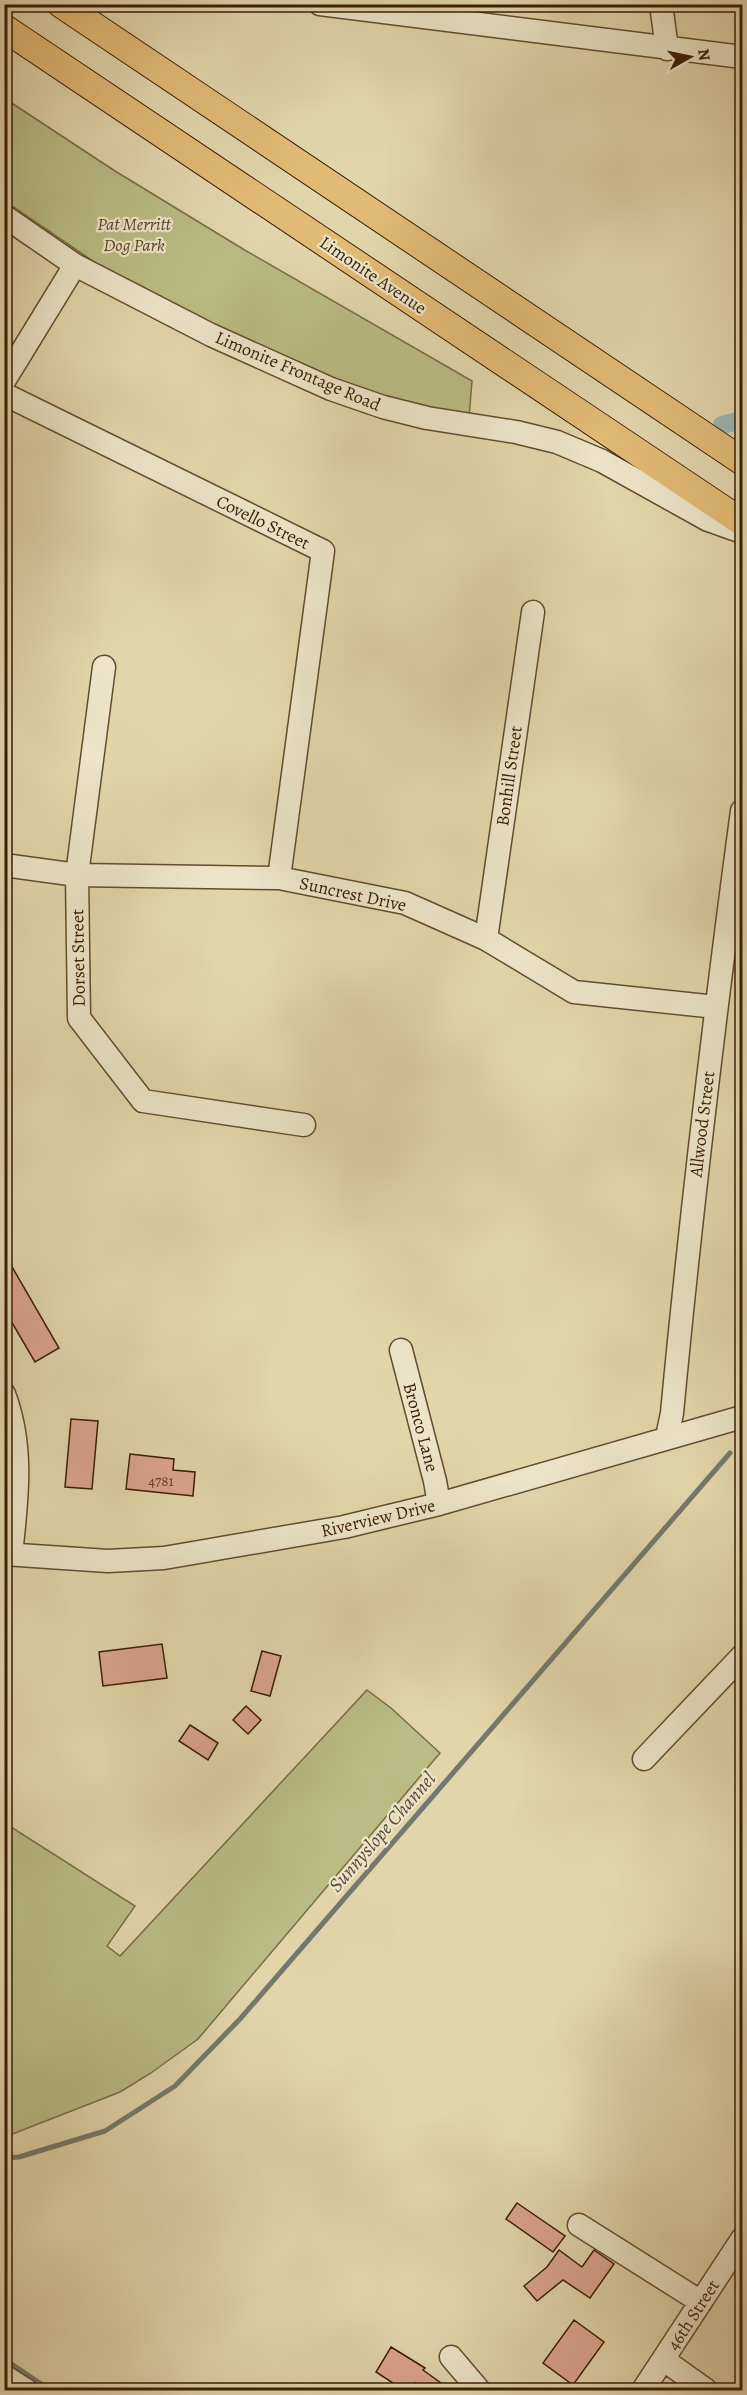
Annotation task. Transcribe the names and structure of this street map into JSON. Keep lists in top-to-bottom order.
{
  "streets": {
    "main road": ["Limonite Avenue"],
    "street": [
      "Limonite Frontage Road",
      "Covello Street",
      "Bonhill Street",
      "Suncrest Drive",
      "Dorset Street",
      "Allwood Street",
      "Bronco Lane",
      "Riverview Drive",
      "46th Street"
    ]
  },
  "crossings": [
    ["Covello Street", "Suncrest Drive"],
    ["Bonhill Street", "Suncrest Drive"],
    ["Suncrest Drive", "Dorset Street"],
    ["Suncrest Drive", "Allwood Street"],
    ["Allwood Street", "Riverview Drive"],
    ["Bronco Lane", "Riverview Drive"]
  ],
  "water": ["Sunnyslope Channel"],
  "parks": ["Pat Merritt Dog Park"],
  "house_numbers": ["4781"],
  "north": "right"
}
